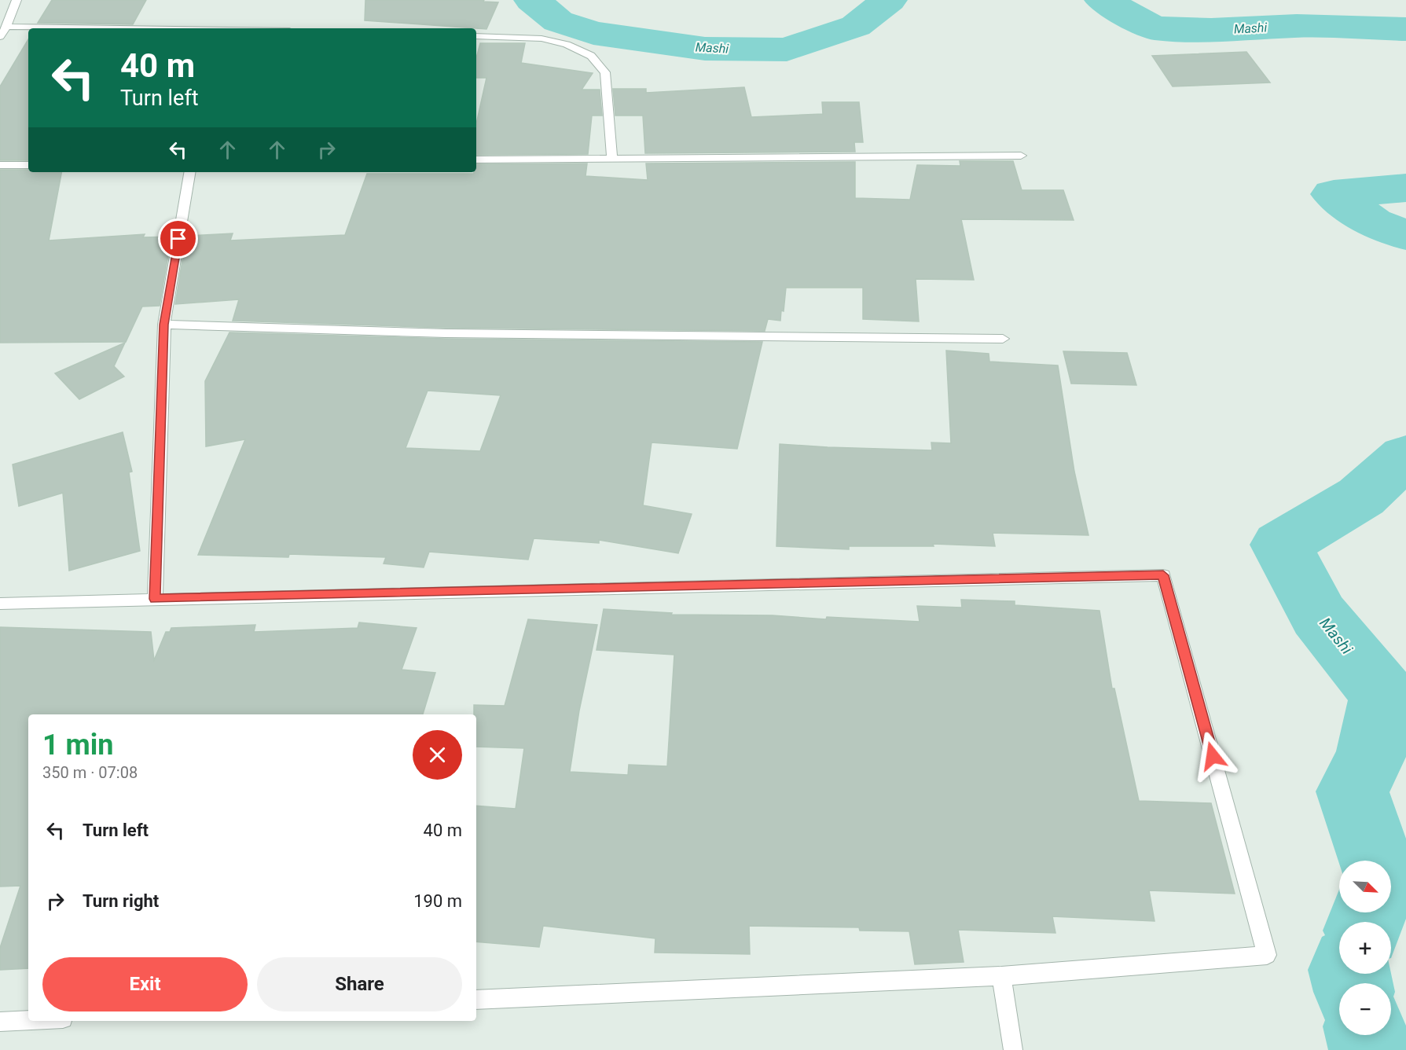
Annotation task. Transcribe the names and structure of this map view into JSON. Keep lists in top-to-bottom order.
{
  "water": ["Mashi"],
  "north": "bottom right",
  "page": {
    "turn": ["40 m", "Turn left"],
    "heading": ["1 min", "350 m · 07:08"],
    "list": [
      {
        "name": "Turn left",
        "value": "40 m"
      },
      {
        "name": "Turn right",
        "value": "190 m"
      }
    ],
    "map_buttons": ["+", "−"],
    "buttons": ["Exit", "Share"]
  }
}
